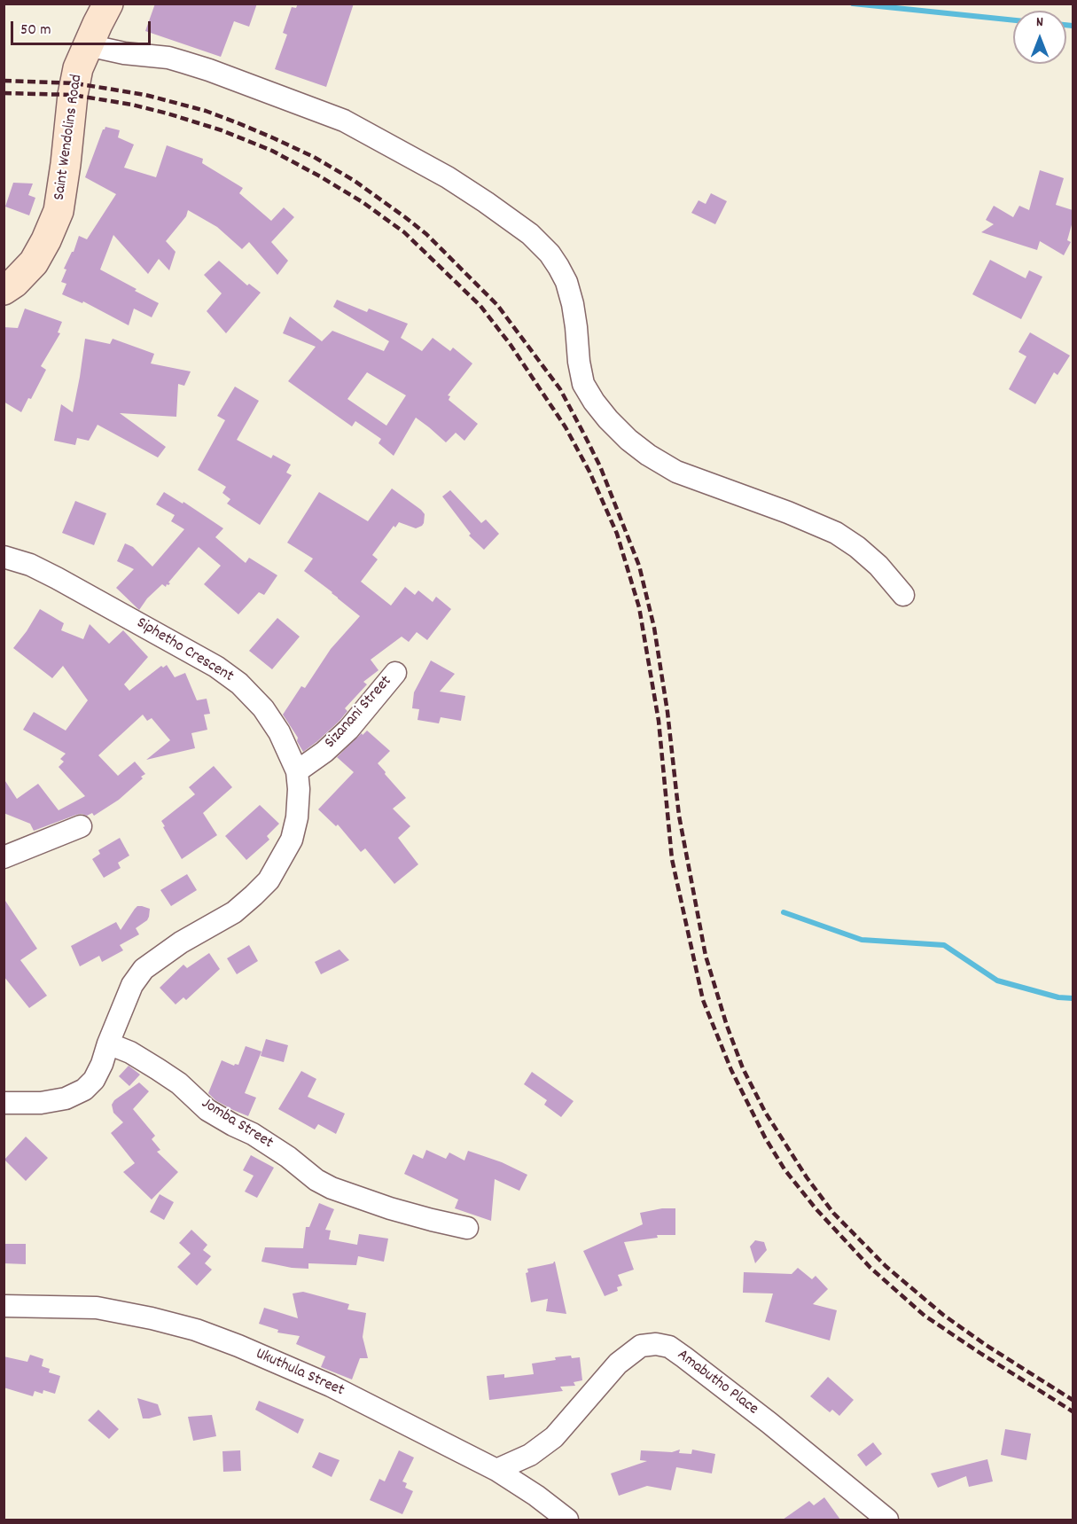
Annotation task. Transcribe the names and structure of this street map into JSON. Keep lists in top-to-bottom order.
{
  "streets": {
    "street": [
      "Saint Wendolins Road",
      "Siphetho Crescent",
      "Sizanani Street",
      "Jomba Street",
      "Ukuthula Street",
      "Amabutho Place"
    ]
  },
  "crossings": [
    ["Siphetho Crescent", "Sizanani Street"],
    ["Siphetho Crescent", "Jomba Street"],
    ["Ukuthula Street", "Amabutho Place"]
  ],
  "scale_bar": "50 m",
  "north": "top"
}
